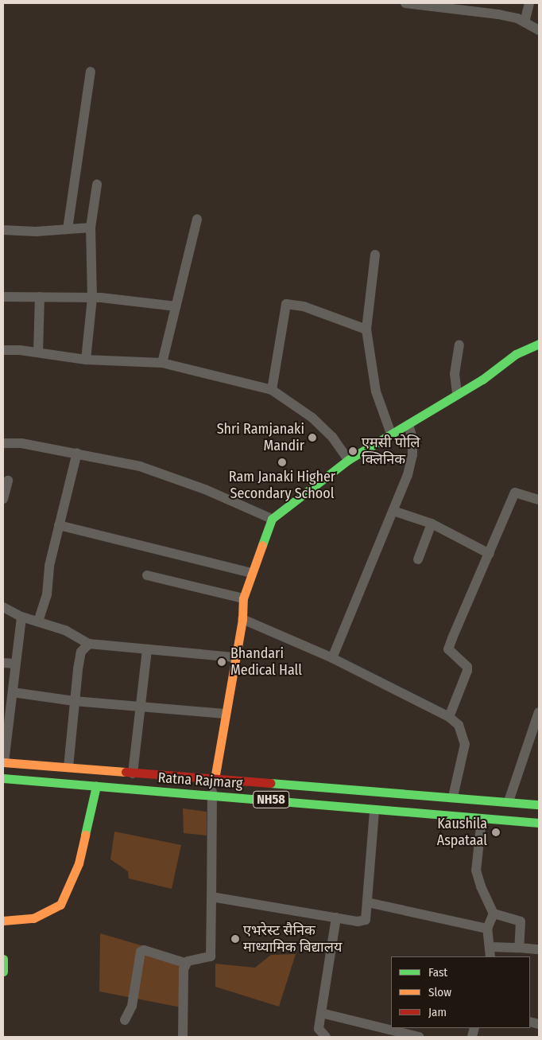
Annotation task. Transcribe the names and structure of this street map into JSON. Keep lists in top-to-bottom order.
{
  "streets": {
    "main road": ["Ratna Rajmarg", "NH58"]
  },
  "places": [
    "Shri Ramjanaki Mandir",
    "एमसी पोलि क्लिनिक",
    "Ram Janaki Higher Secondary School",
    "Bhandari Medical Hall",
    "Kaushila Aspataal",
    "एभरेस्ट सैनिक माध्यामिक बिद्यालय"
  ],
  "legend": ["Fast", "Slow", "Jam"]
}
